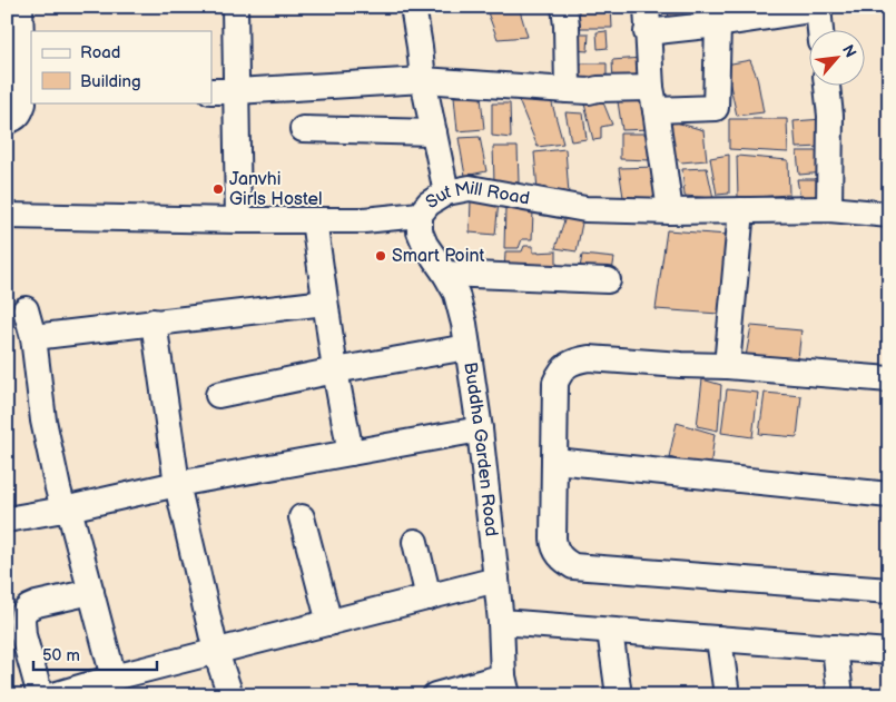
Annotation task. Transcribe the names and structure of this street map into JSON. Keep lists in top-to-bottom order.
{
  "streets": {
    "street": ["Sut Mill Road", "Buddha Garden Road"]
  },
  "crossings": [
    ["Sut Mill Road", "Buddha Garden Road"]
  ],
  "places": ["Janvhi Girls Hostel", "Smart Point"],
  "legend": ["Road", "Building"],
  "scale_bar": "50 m",
  "north": "top right"
}
